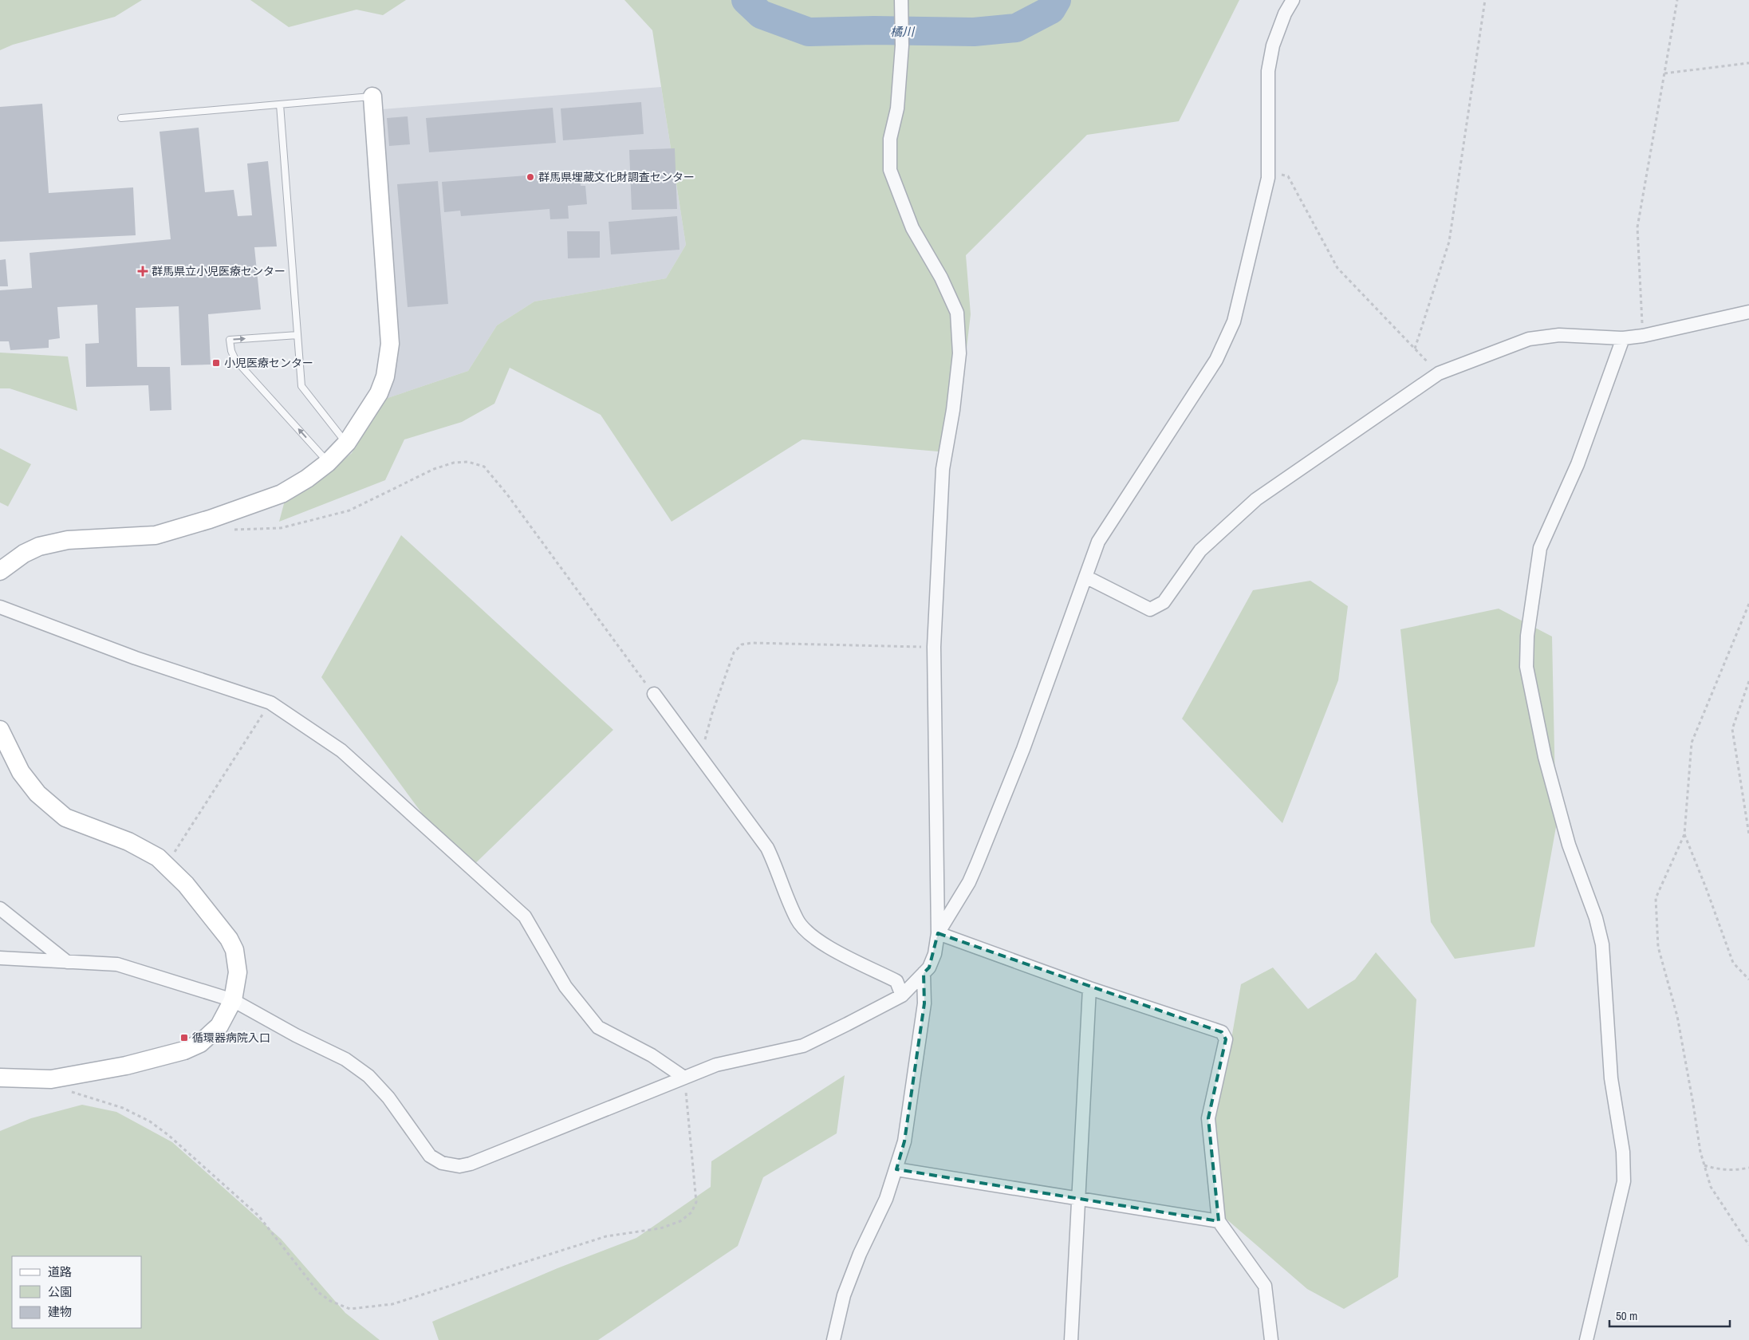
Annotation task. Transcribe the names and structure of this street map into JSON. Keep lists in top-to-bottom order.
{
  "water": ["橘川"],
  "places": {
    "other": ["群馬県埋蔵文化財調査センター"],
    "health": ["群馬県立小児医療センター"],
    "transit": ["小児医療センター", "循環器病院入口"]
  },
  "legend": ["道路", "公園", "建物"],
  "scale_bar": "50 m"
}
